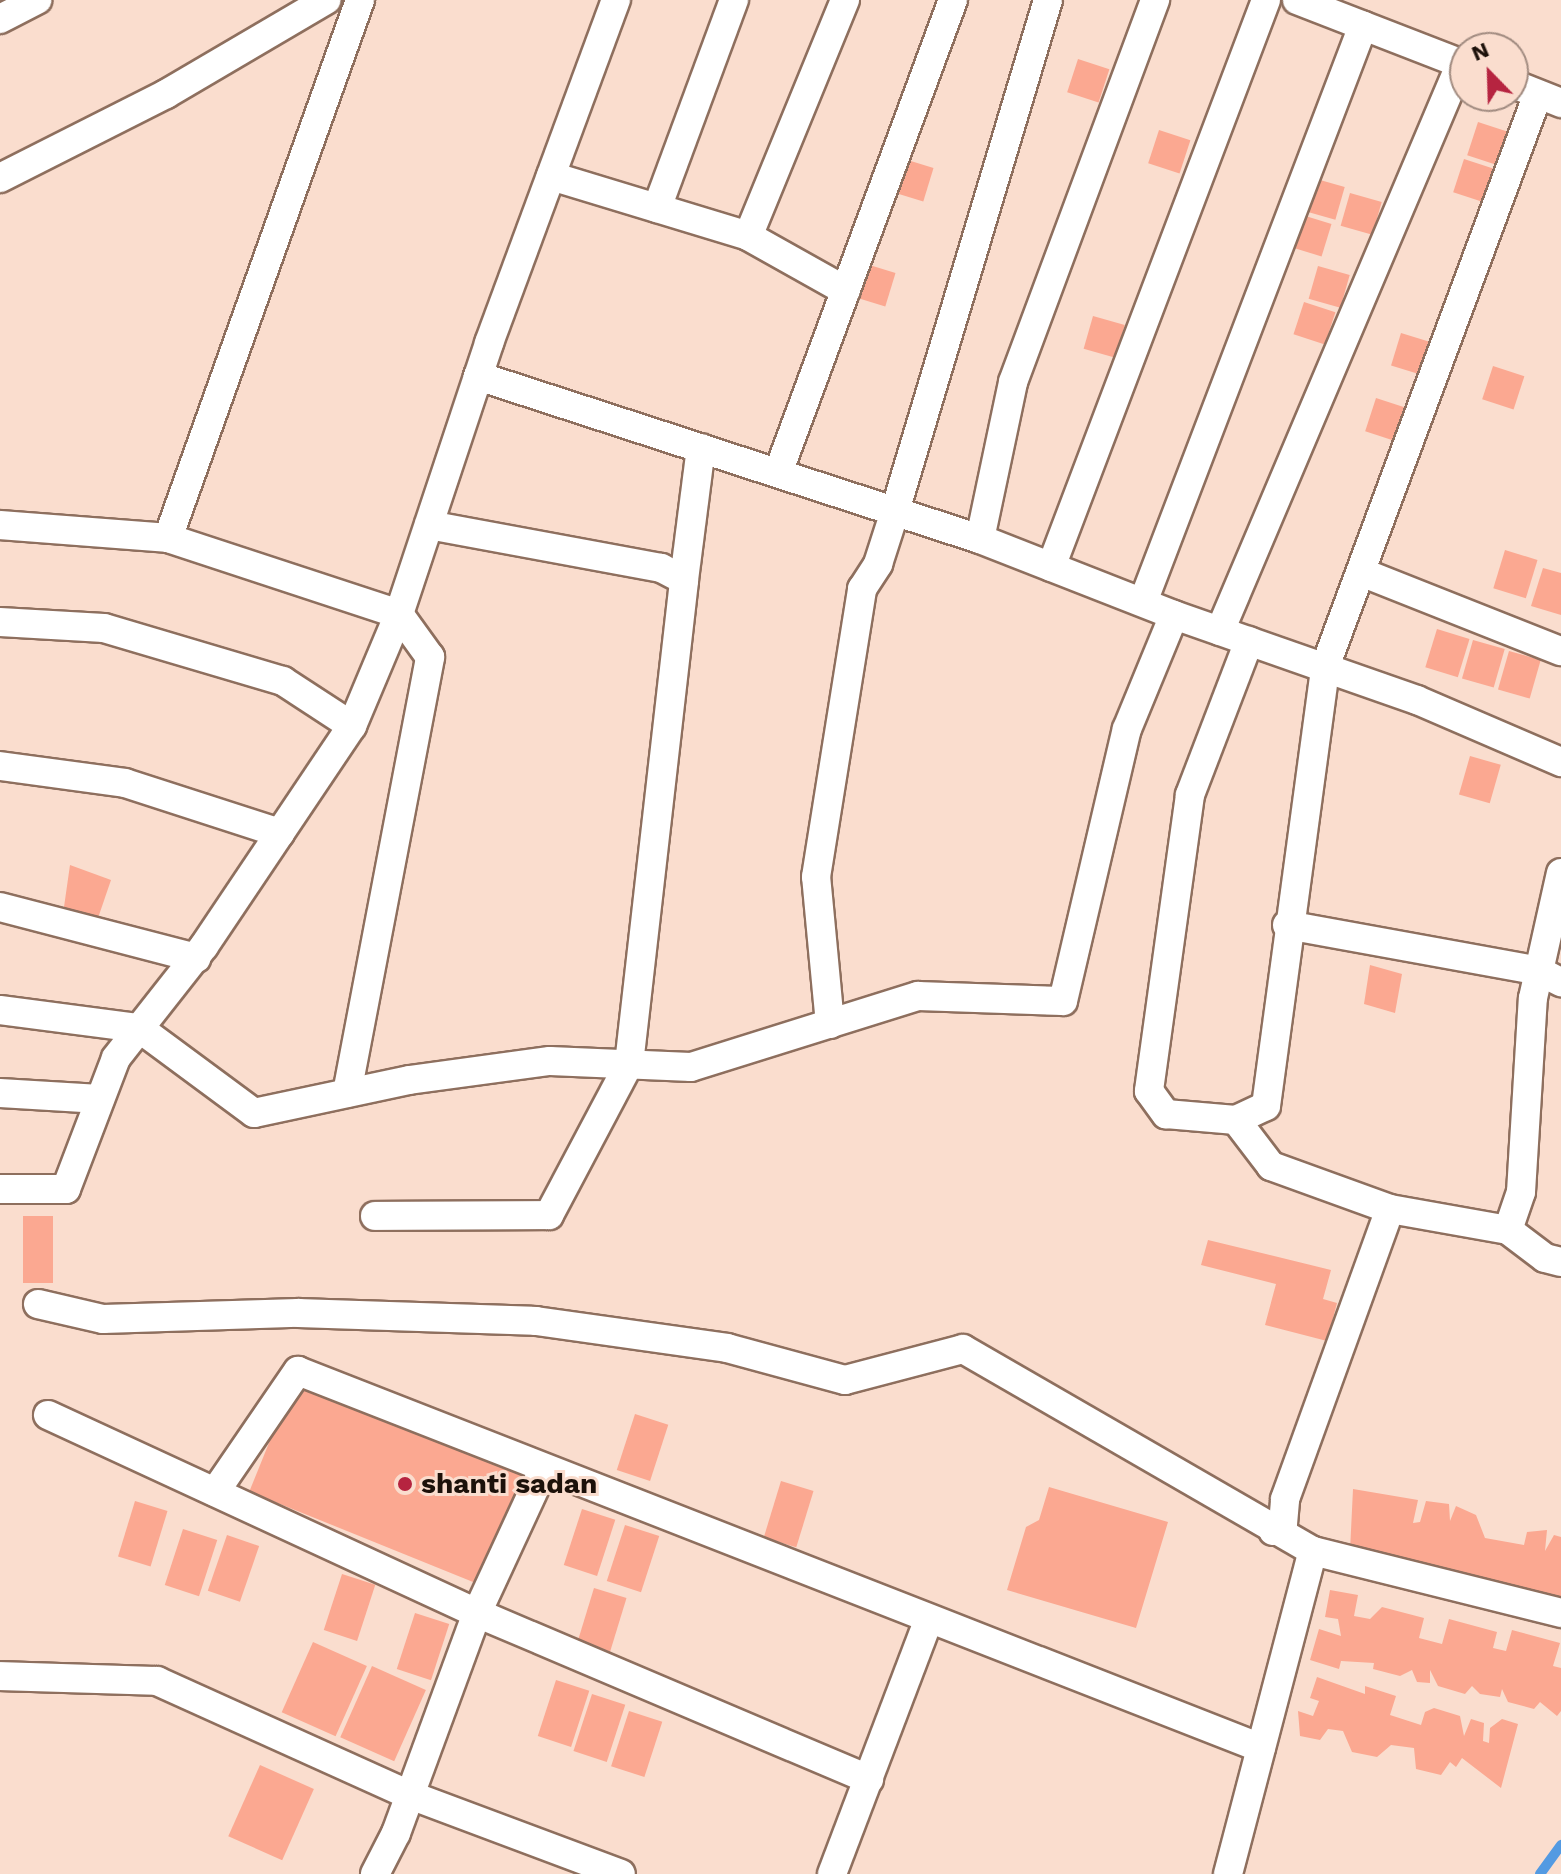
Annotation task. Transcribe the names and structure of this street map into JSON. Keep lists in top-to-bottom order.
{
  "places": ["shanti sadan"],
  "north": "top left"
}
